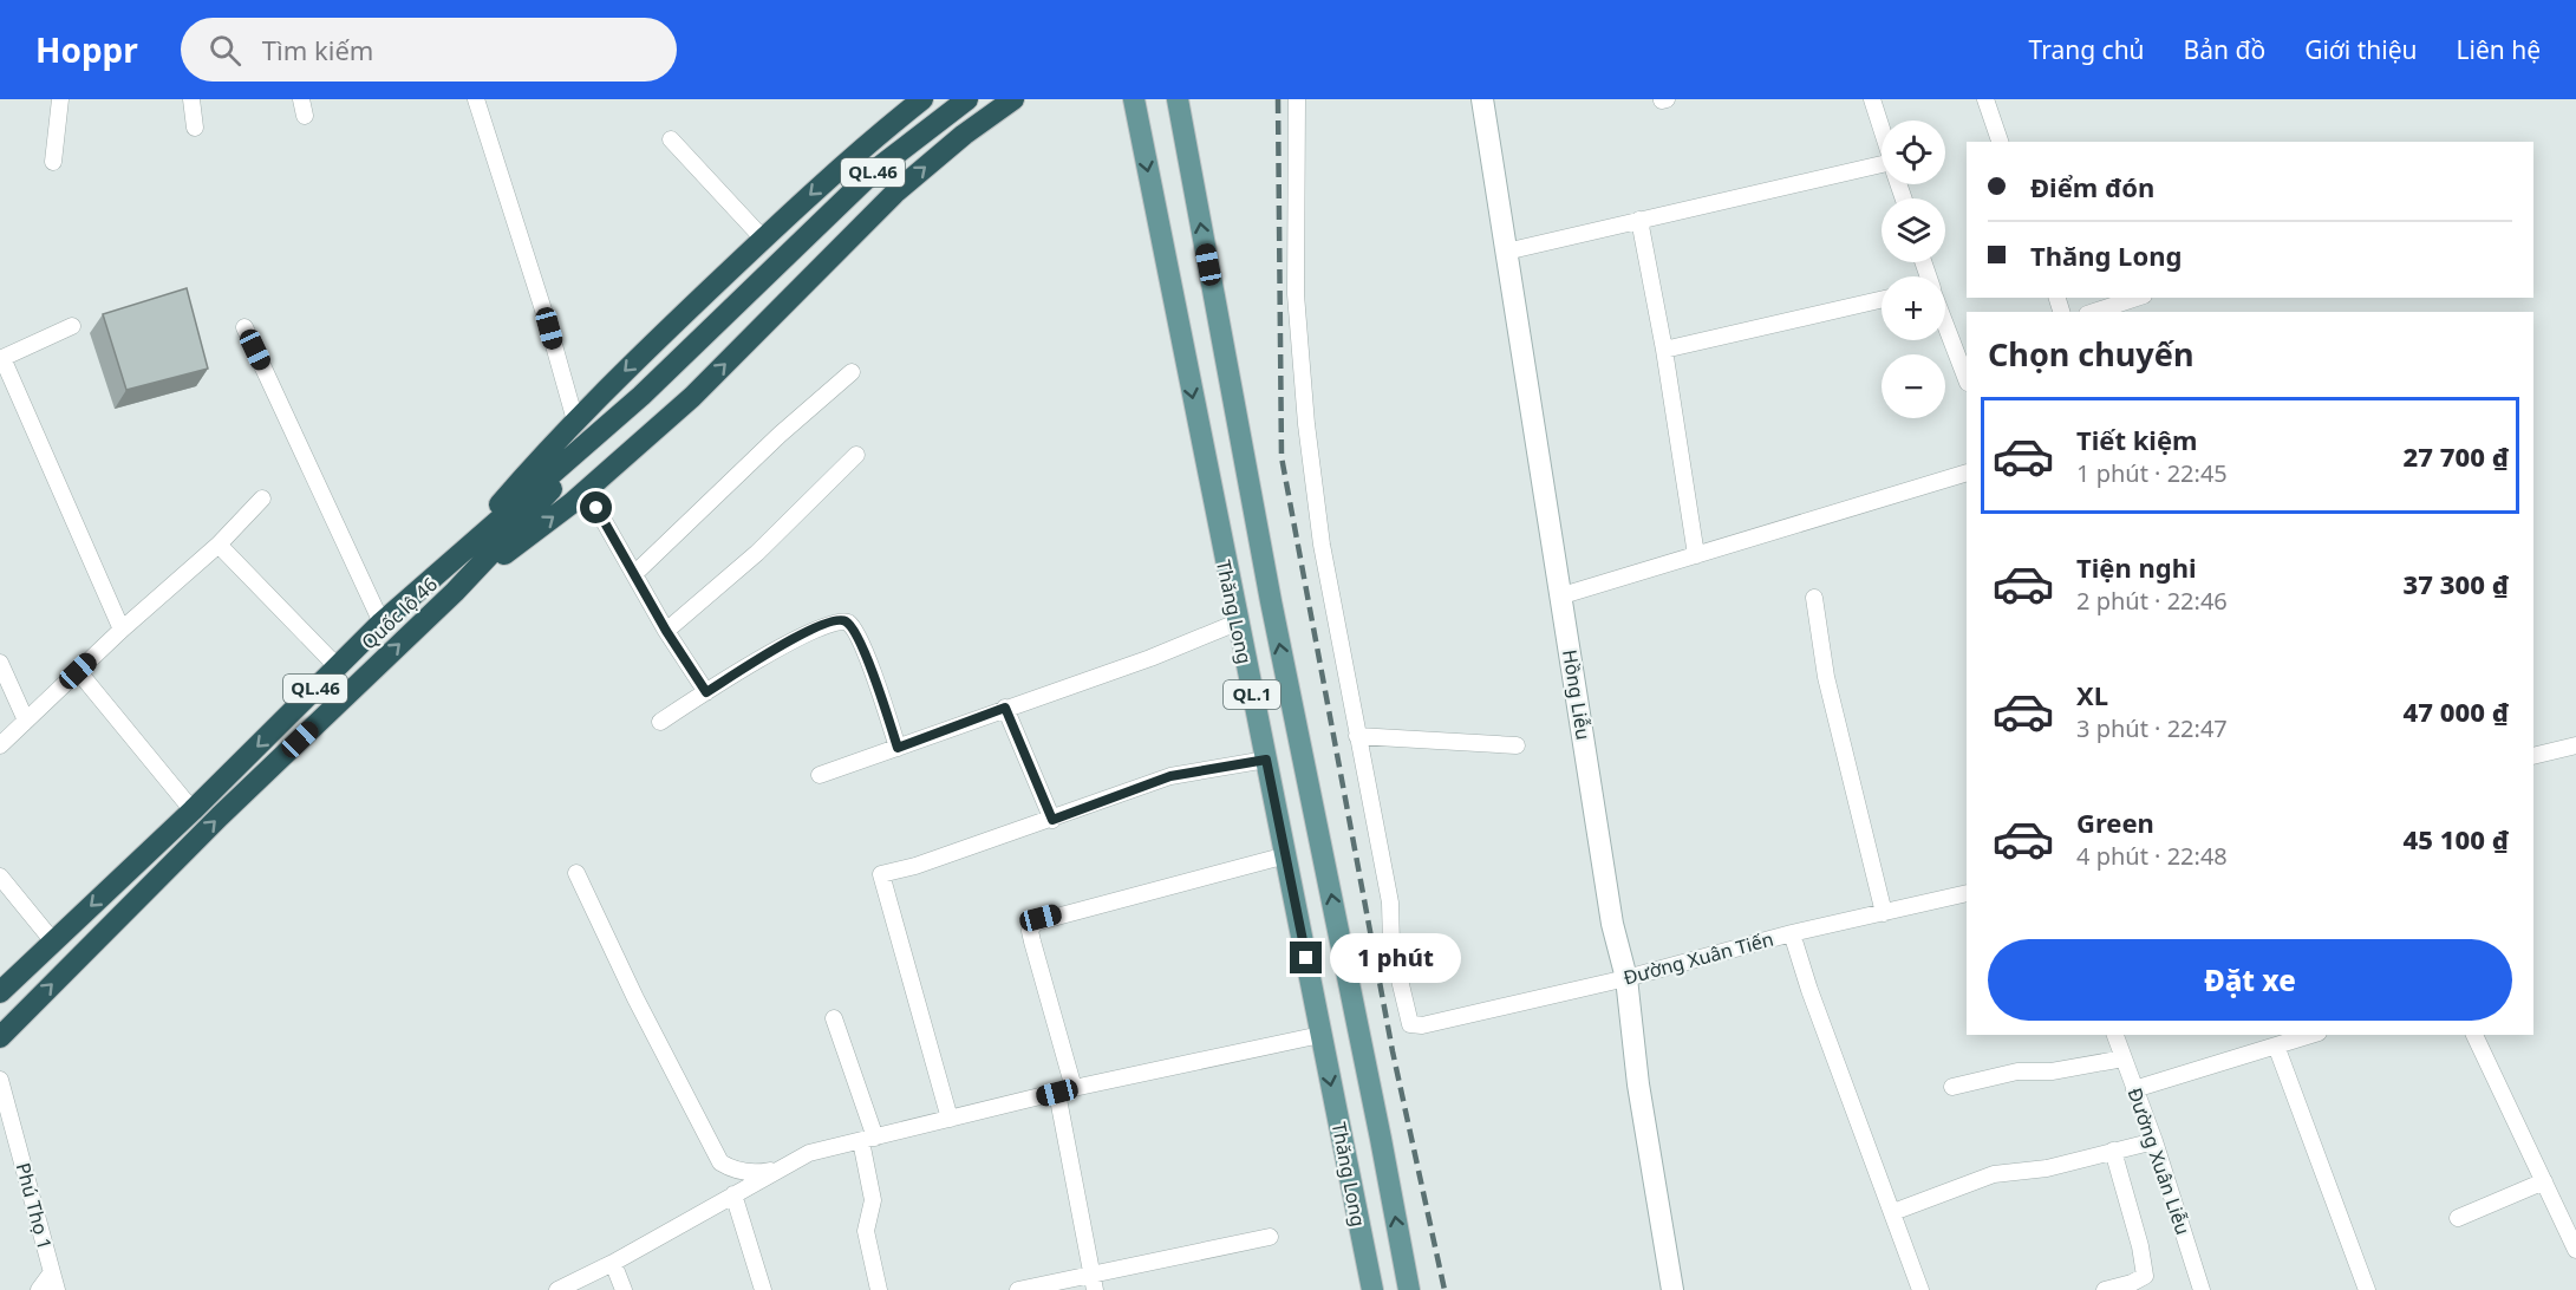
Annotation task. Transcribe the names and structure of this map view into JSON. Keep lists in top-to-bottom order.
{
  "streets": {
    "highway": ["QL.46", "Quốc lộ 46"],
    "main road": ["Thăng Long", "QL.1"],
    "street": [
      "Hồng Liễu",
      "Đường Xuân Tiến",
      "Đường Xuân Liễu",
      "Phú Thọ 1"
    ]
  },
  "crossings": [
    ["Hồng Liễu", "Đường Xuân Tiến"]
  ],
  "page": {
    "header": "Hoppr",
    "search": "Tìm kiếm",
    "nav": [
      "Trang chủ",
      "Bản đồ",
      "Giới thiệu",
      "Liên hệ"
    ],
    "map_buttons": ["+", "−"],
    "banner": ["Điểm đón", "Thăng Long"],
    "heading": "Chọn chuyến",
    "list": [
      {
        "name": "Tiết kiệm",
        "note": "1 phút · 22:45",
        "value": "27 700 ₫"
      },
      {
        "name": "Tiện nghi",
        "note": "2 phút · 22:46",
        "value": "37 300 ₫"
      },
      {
        "name": "XL",
        "note": "3 phút · 22:47",
        "value": "47 000 ₫"
      },
      {
        "name": "Green",
        "note": "4 phút · 22:48",
        "value": "45 100 ₫"
      }
    ],
    "buttons": "Đặt xe",
    "bubble": "1 phút"
  }
}
